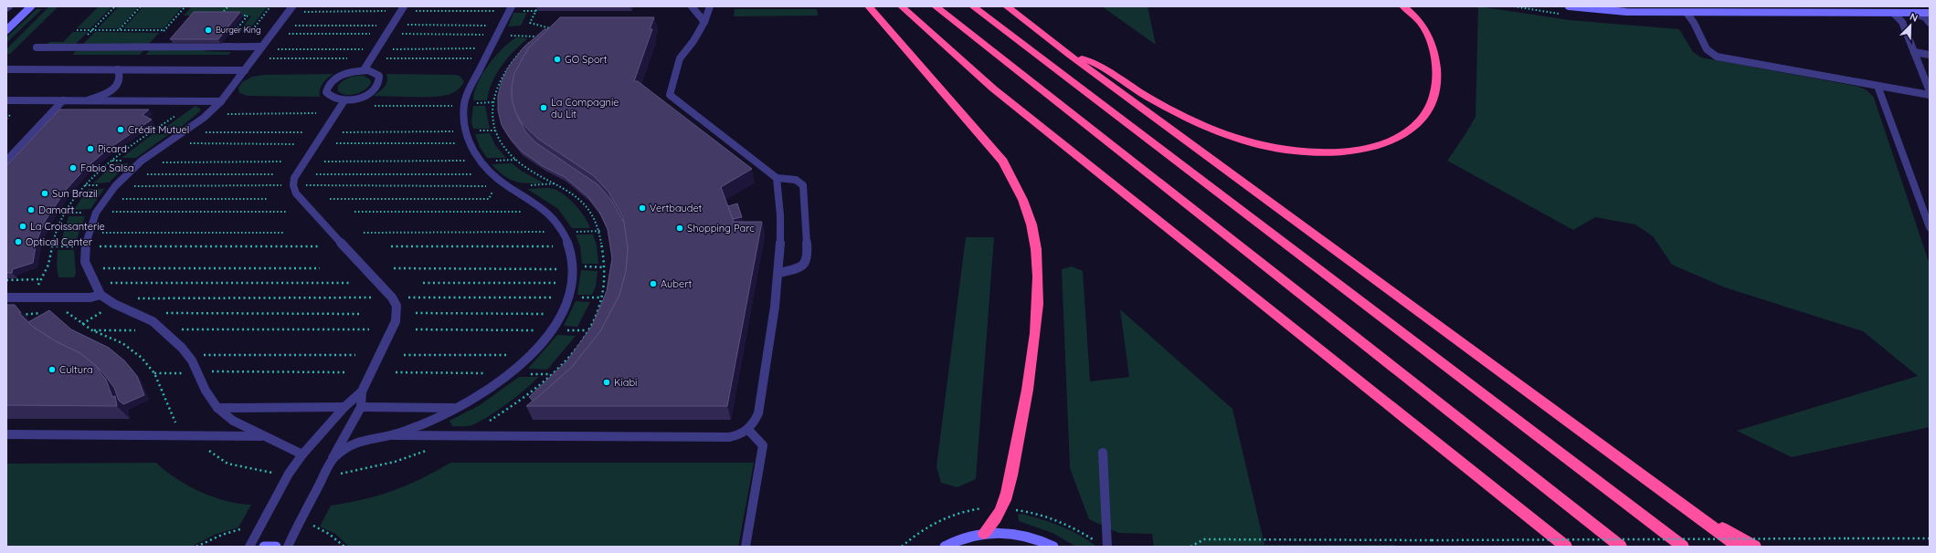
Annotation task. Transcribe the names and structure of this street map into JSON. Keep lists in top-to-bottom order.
{
  "places": [
    "Burger King",
    "GO Sport",
    "La Compagnie du Lit",
    "Crédit Mutuel",
    "Picard",
    "Fabio Salsa",
    "Sun Brazil",
    "Vertbaudet",
    "Damart",
    "La Croissanterie",
    "Shopping Parc",
    "Optical Center",
    "Aubert",
    "Cultura",
    "Kiabi"
  ],
  "north": "top right"
}
